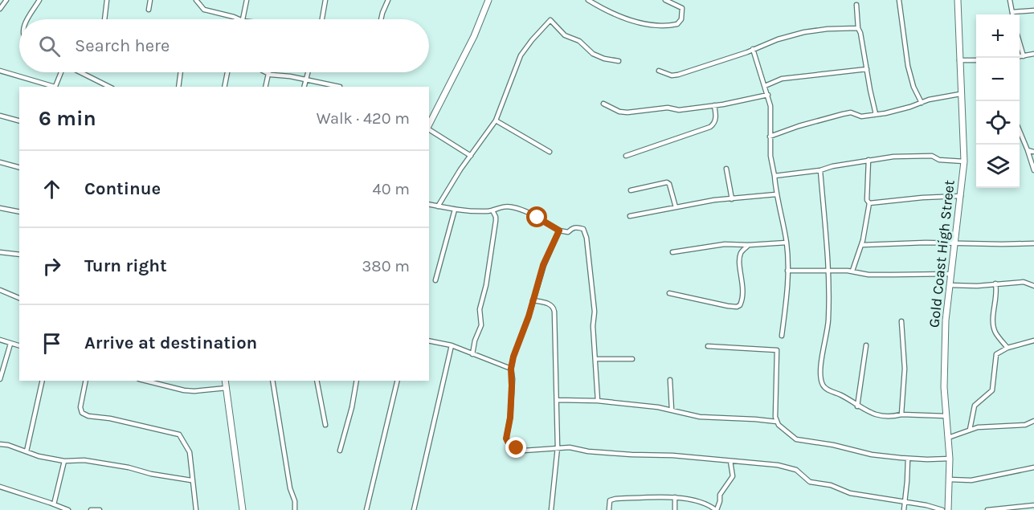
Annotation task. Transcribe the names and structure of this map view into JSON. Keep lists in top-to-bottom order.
{
  "streets": {
    "street": ["Gold Coast High Street"]
  },
  "page": {
    "map_buttons": ["+", "−"],
    "search": "Search here",
    "heading": ["6 min", "Walk · 420 m"],
    "list": [
      ["Continue", "40 m"],
      ["Turn right", "380 m"],
      "Arrive at destination"
    ]
  }
}
